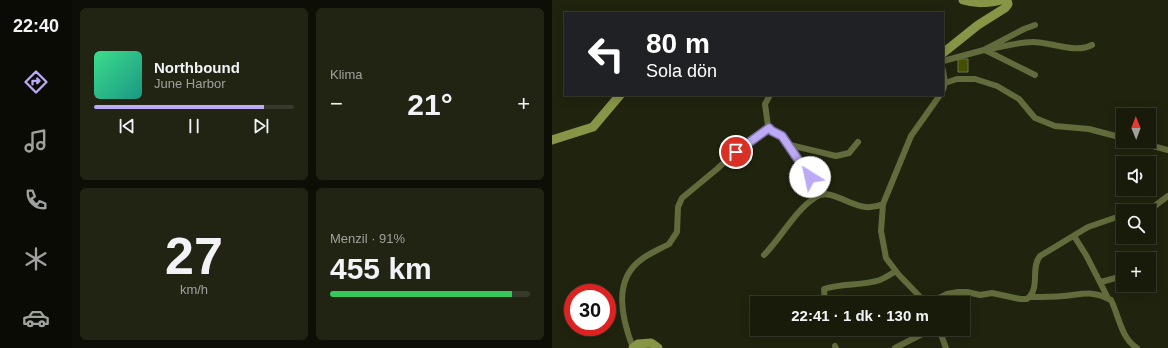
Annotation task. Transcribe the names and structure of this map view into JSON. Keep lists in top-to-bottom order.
{
  "north": "top",
  "page": {
    "tabs": "22:40",
    "tile": [
      "Klima",
      ["27", "km/h"],
      ["Menzil · 91%", "455 km"]
    ],
    "turn": ["80 m", "Sola dön"],
    "song": ["Northbound", "June Harbor"],
    "heat": ["−", "21°", "+"],
    "map_buttons": "+",
    "limit": "30",
    "trip": "22:41 · 1 dk · 130 m"
  }
}
